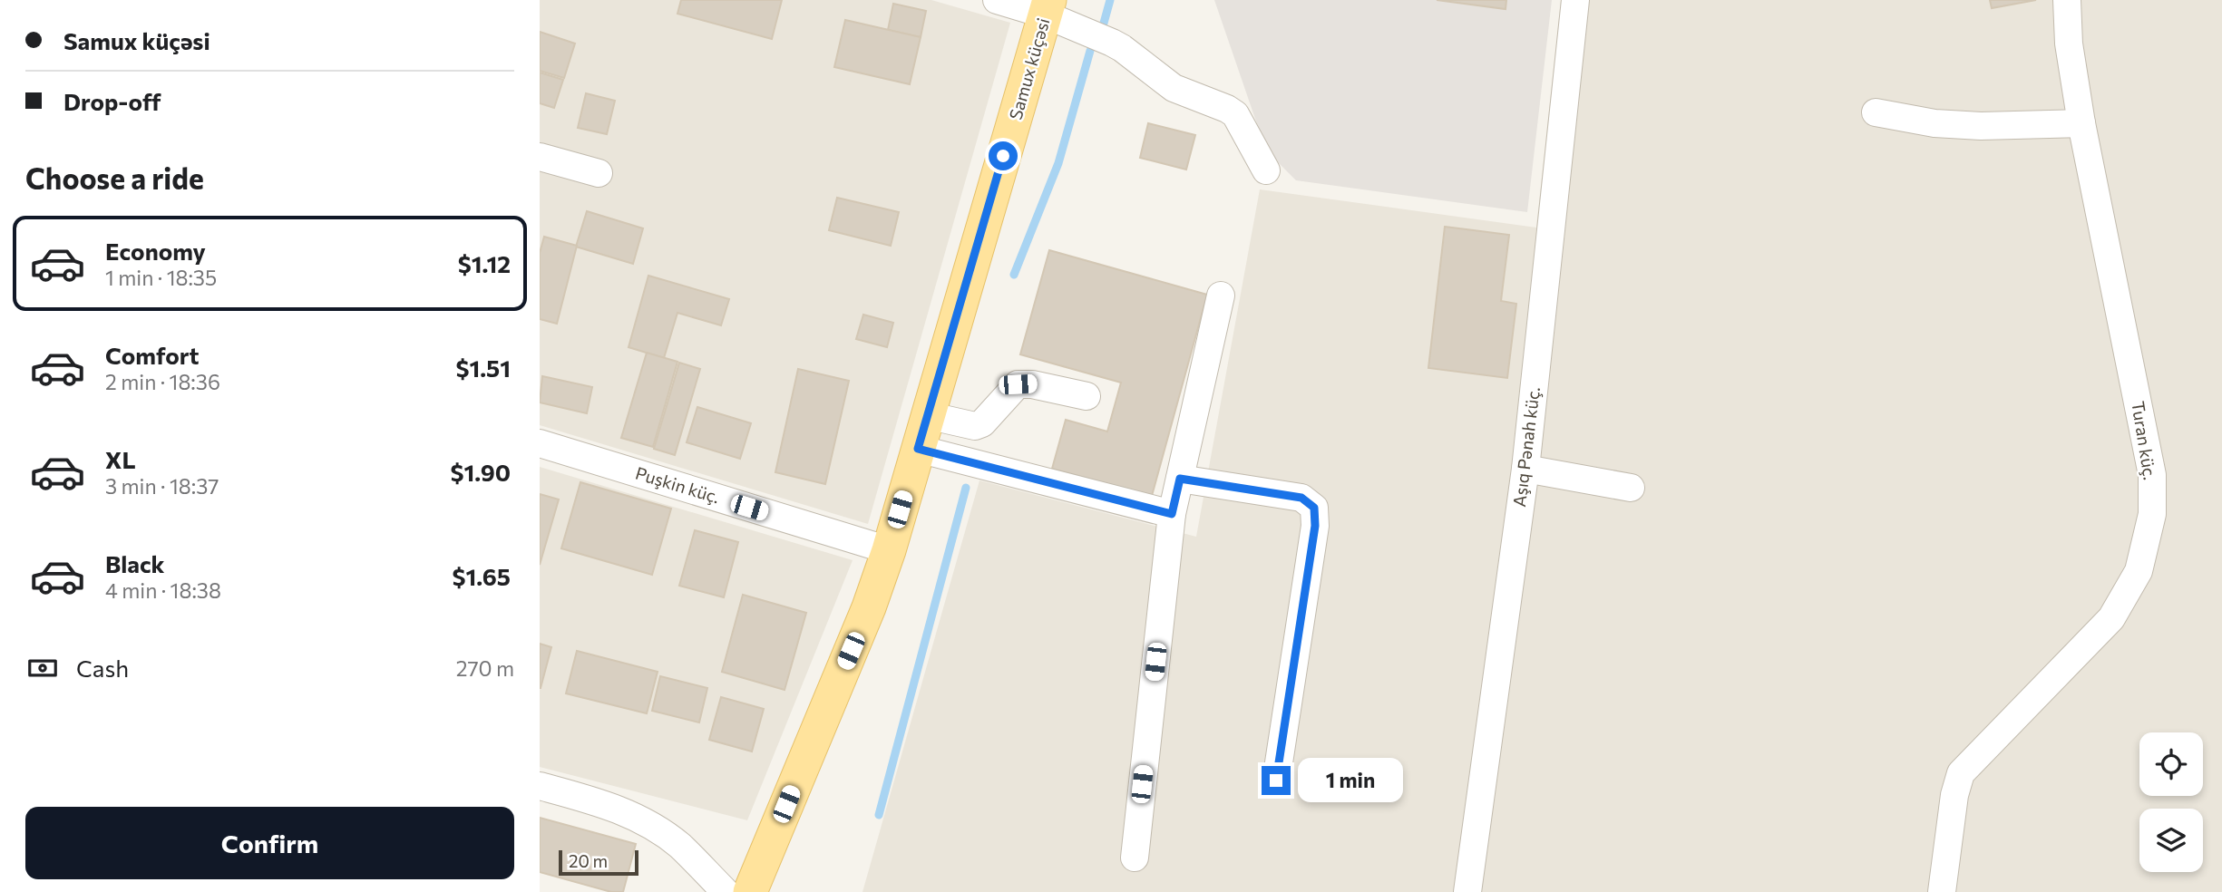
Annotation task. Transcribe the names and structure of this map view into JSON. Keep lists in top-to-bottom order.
{
  "streets": {
    "main road": ["Samux küçəsi"],
    "street": ["Turan küç.", "Aşıq Pənah küç.", "Puşkin küç."]
  },
  "crossings": [
    ["Samux küçəsi", "Puşkin küç."]
  ],
  "scale_bar": "20 m",
  "page": {
    "banner": ["Samux küçəsi", "Drop-off"],
    "heading": "Choose a ride",
    "list": [
      {
        "name": "Economy",
        "note": "1 min · 18:35",
        "value": "$1.12"
      },
      {
        "name": "Comfort",
        "note": "2 min · 18:36",
        "value": "$1.51"
      },
      {
        "name": "XL",
        "note": "3 min · 18:37",
        "value": "$1.90"
      },
      {
        "name": "Black",
        "note": "4 min · 18:38",
        "value": "$1.65"
      }
    ],
    "pay": ["Cash", "270 m"],
    "bubble": "1 min",
    "buttons": "Confirm",
    "scale": "20 m"
  }
}
